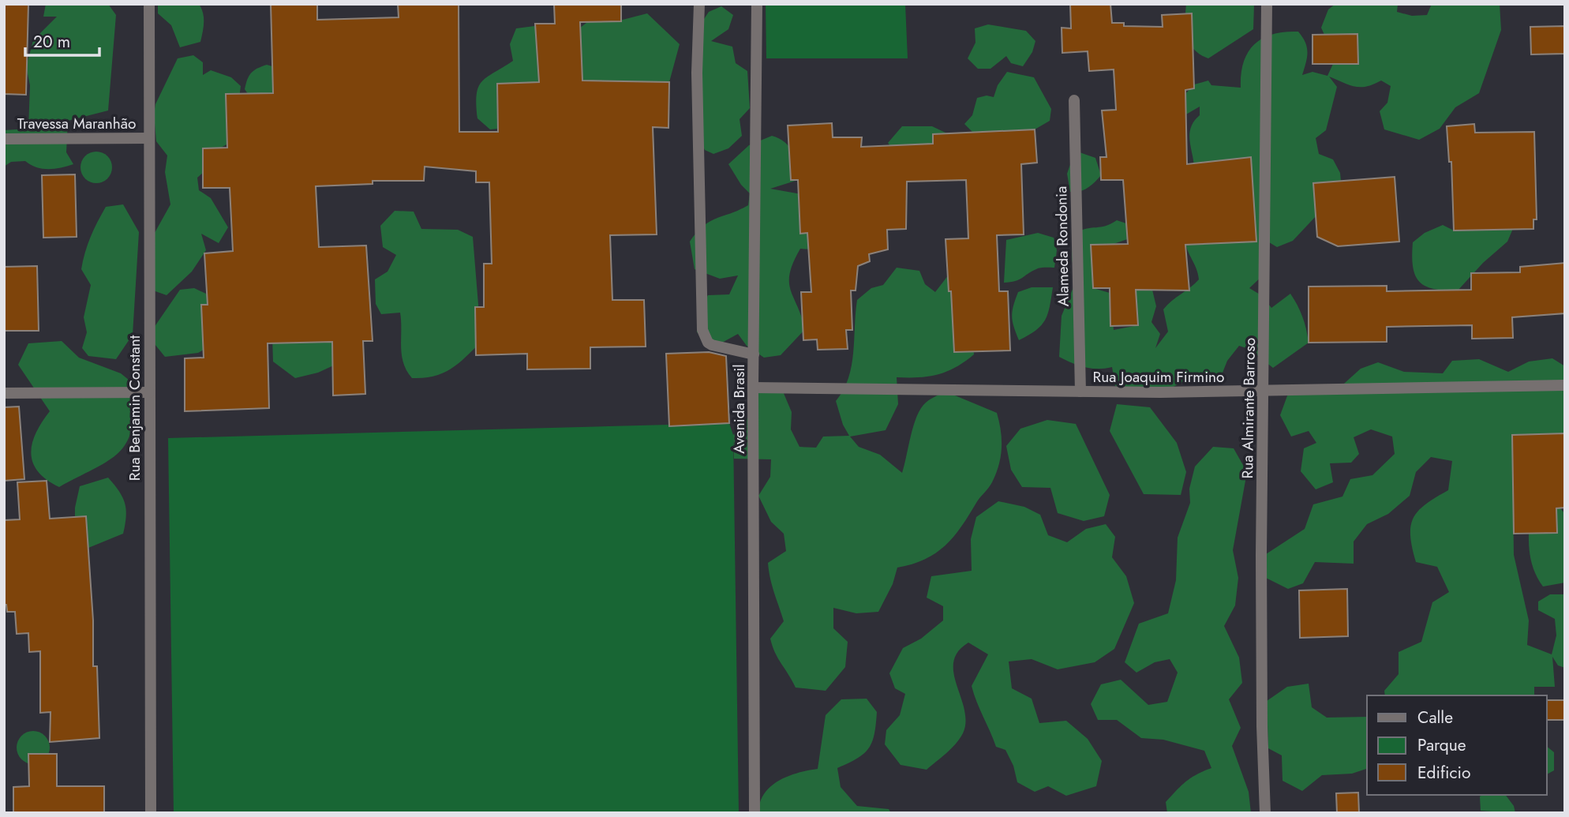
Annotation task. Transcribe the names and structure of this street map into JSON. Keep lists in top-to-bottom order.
{
  "streets": {
    "street": [
      "Travessa Maranhão",
      "Alameda Rondonia",
      "Rua Joaquim Firmino",
      "Rua Benjamin Constant",
      "Rua Almirante Barroso",
      "Avenida Brasil"
    ]
  },
  "crossings": [
    ["Travessa Maranhão", "Rua Benjamin Constant"],
    ["Alameda Rondonia", "Rua Joaquim Firmino"],
    ["Rua Joaquim Firmino", "Rua Almirante Barroso"],
    ["Rua Joaquim Firmino", "Avenida Brasil"]
  ],
  "legend": ["Calle", "Parque", "Edificio"],
  "scale_bar": "20 m"
}
